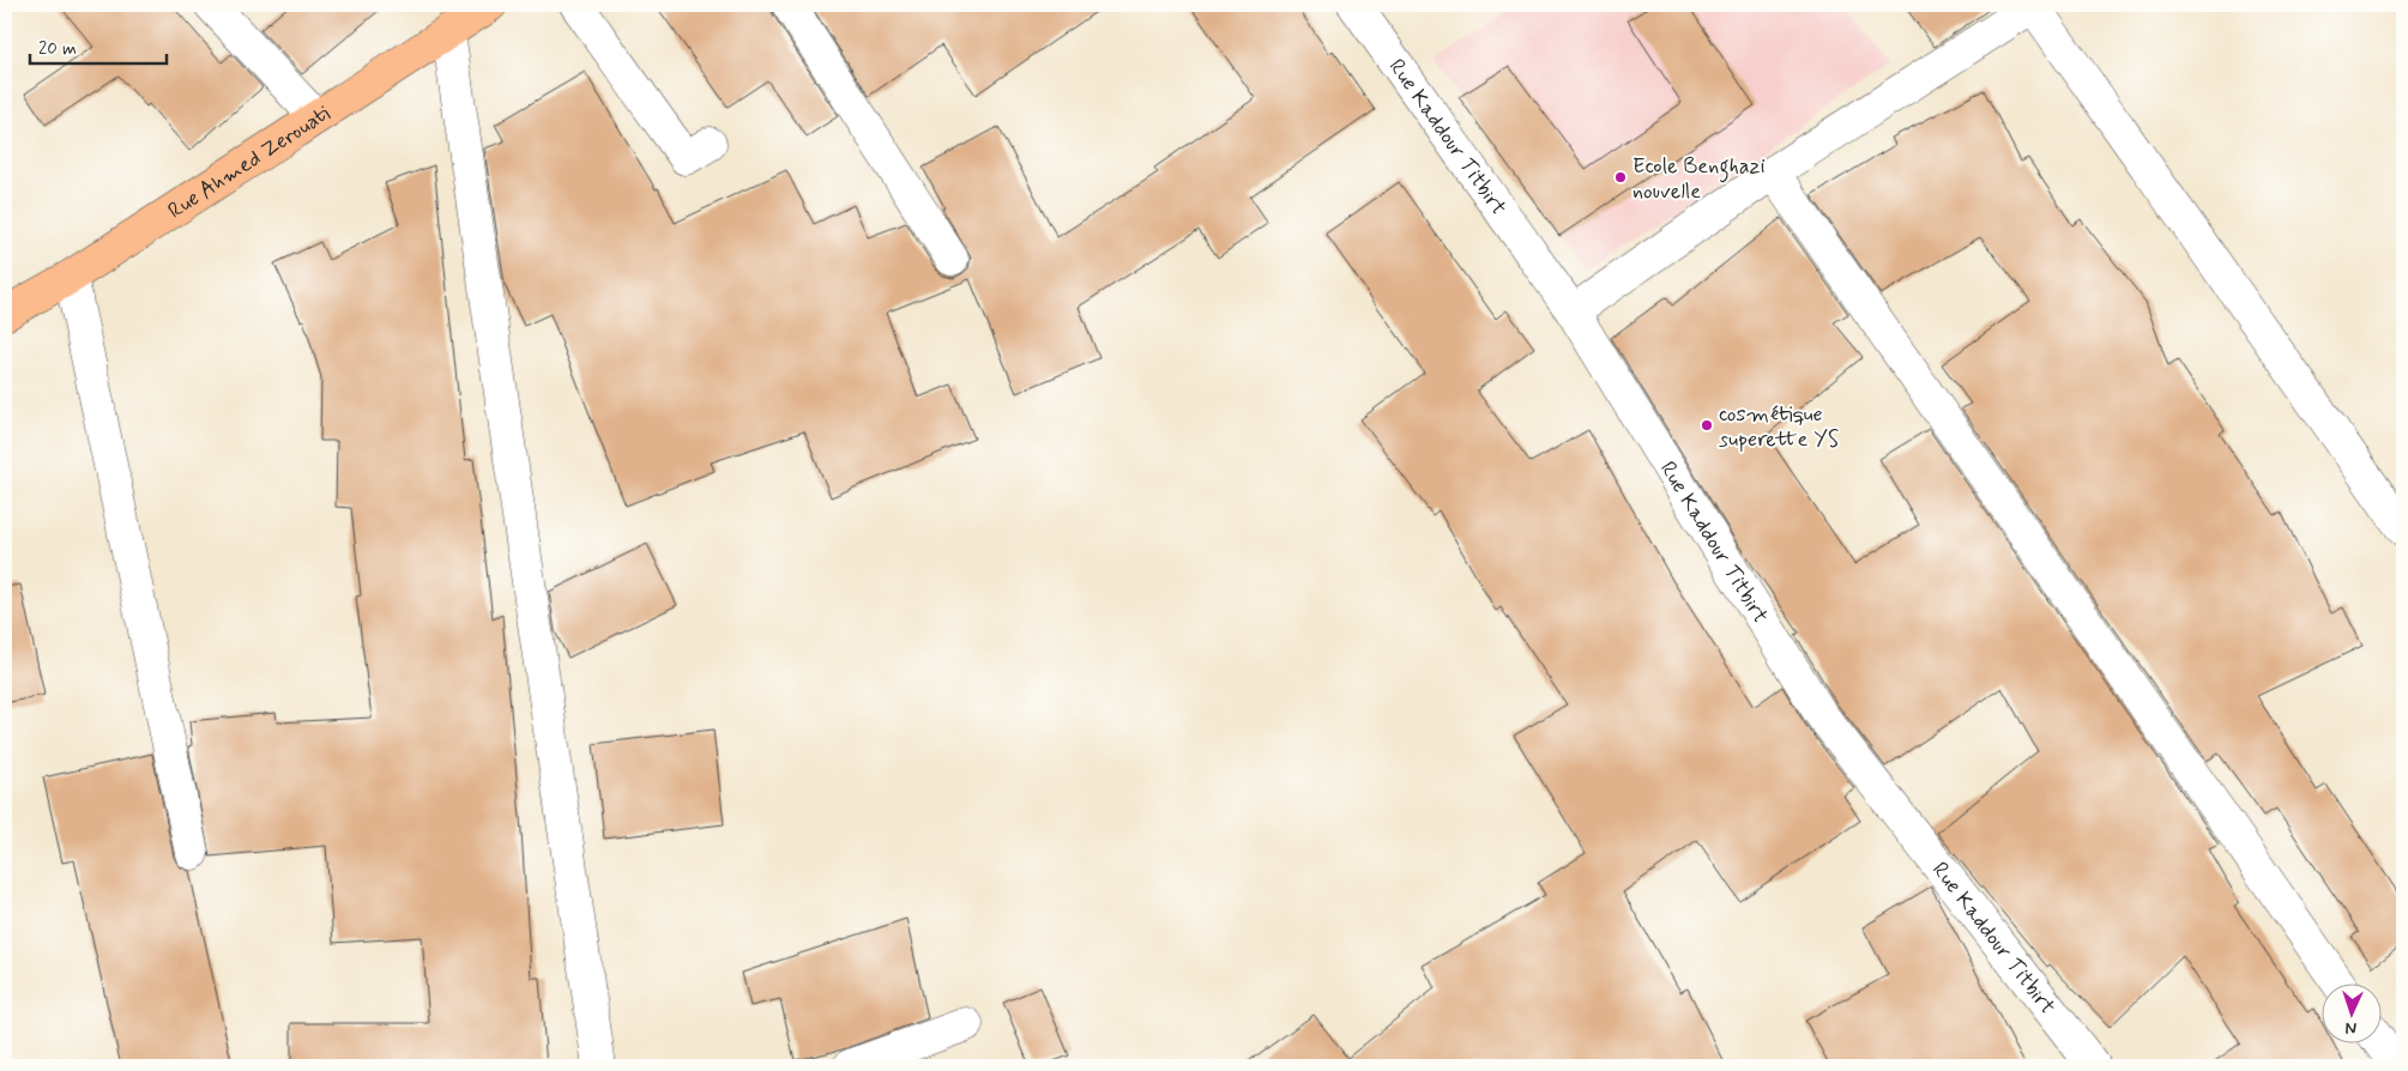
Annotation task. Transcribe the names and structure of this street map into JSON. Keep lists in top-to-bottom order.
{
  "streets": {
    "main road": ["Rue Ahmed Zerouati"],
    "street": ["Rue Kaddour Titbirt"]
  },
  "places": ["Ecole Benghazi nouvelle", "cosmétique superette YS"],
  "scale_bar": "20 m",
  "north": "bottom"
}
